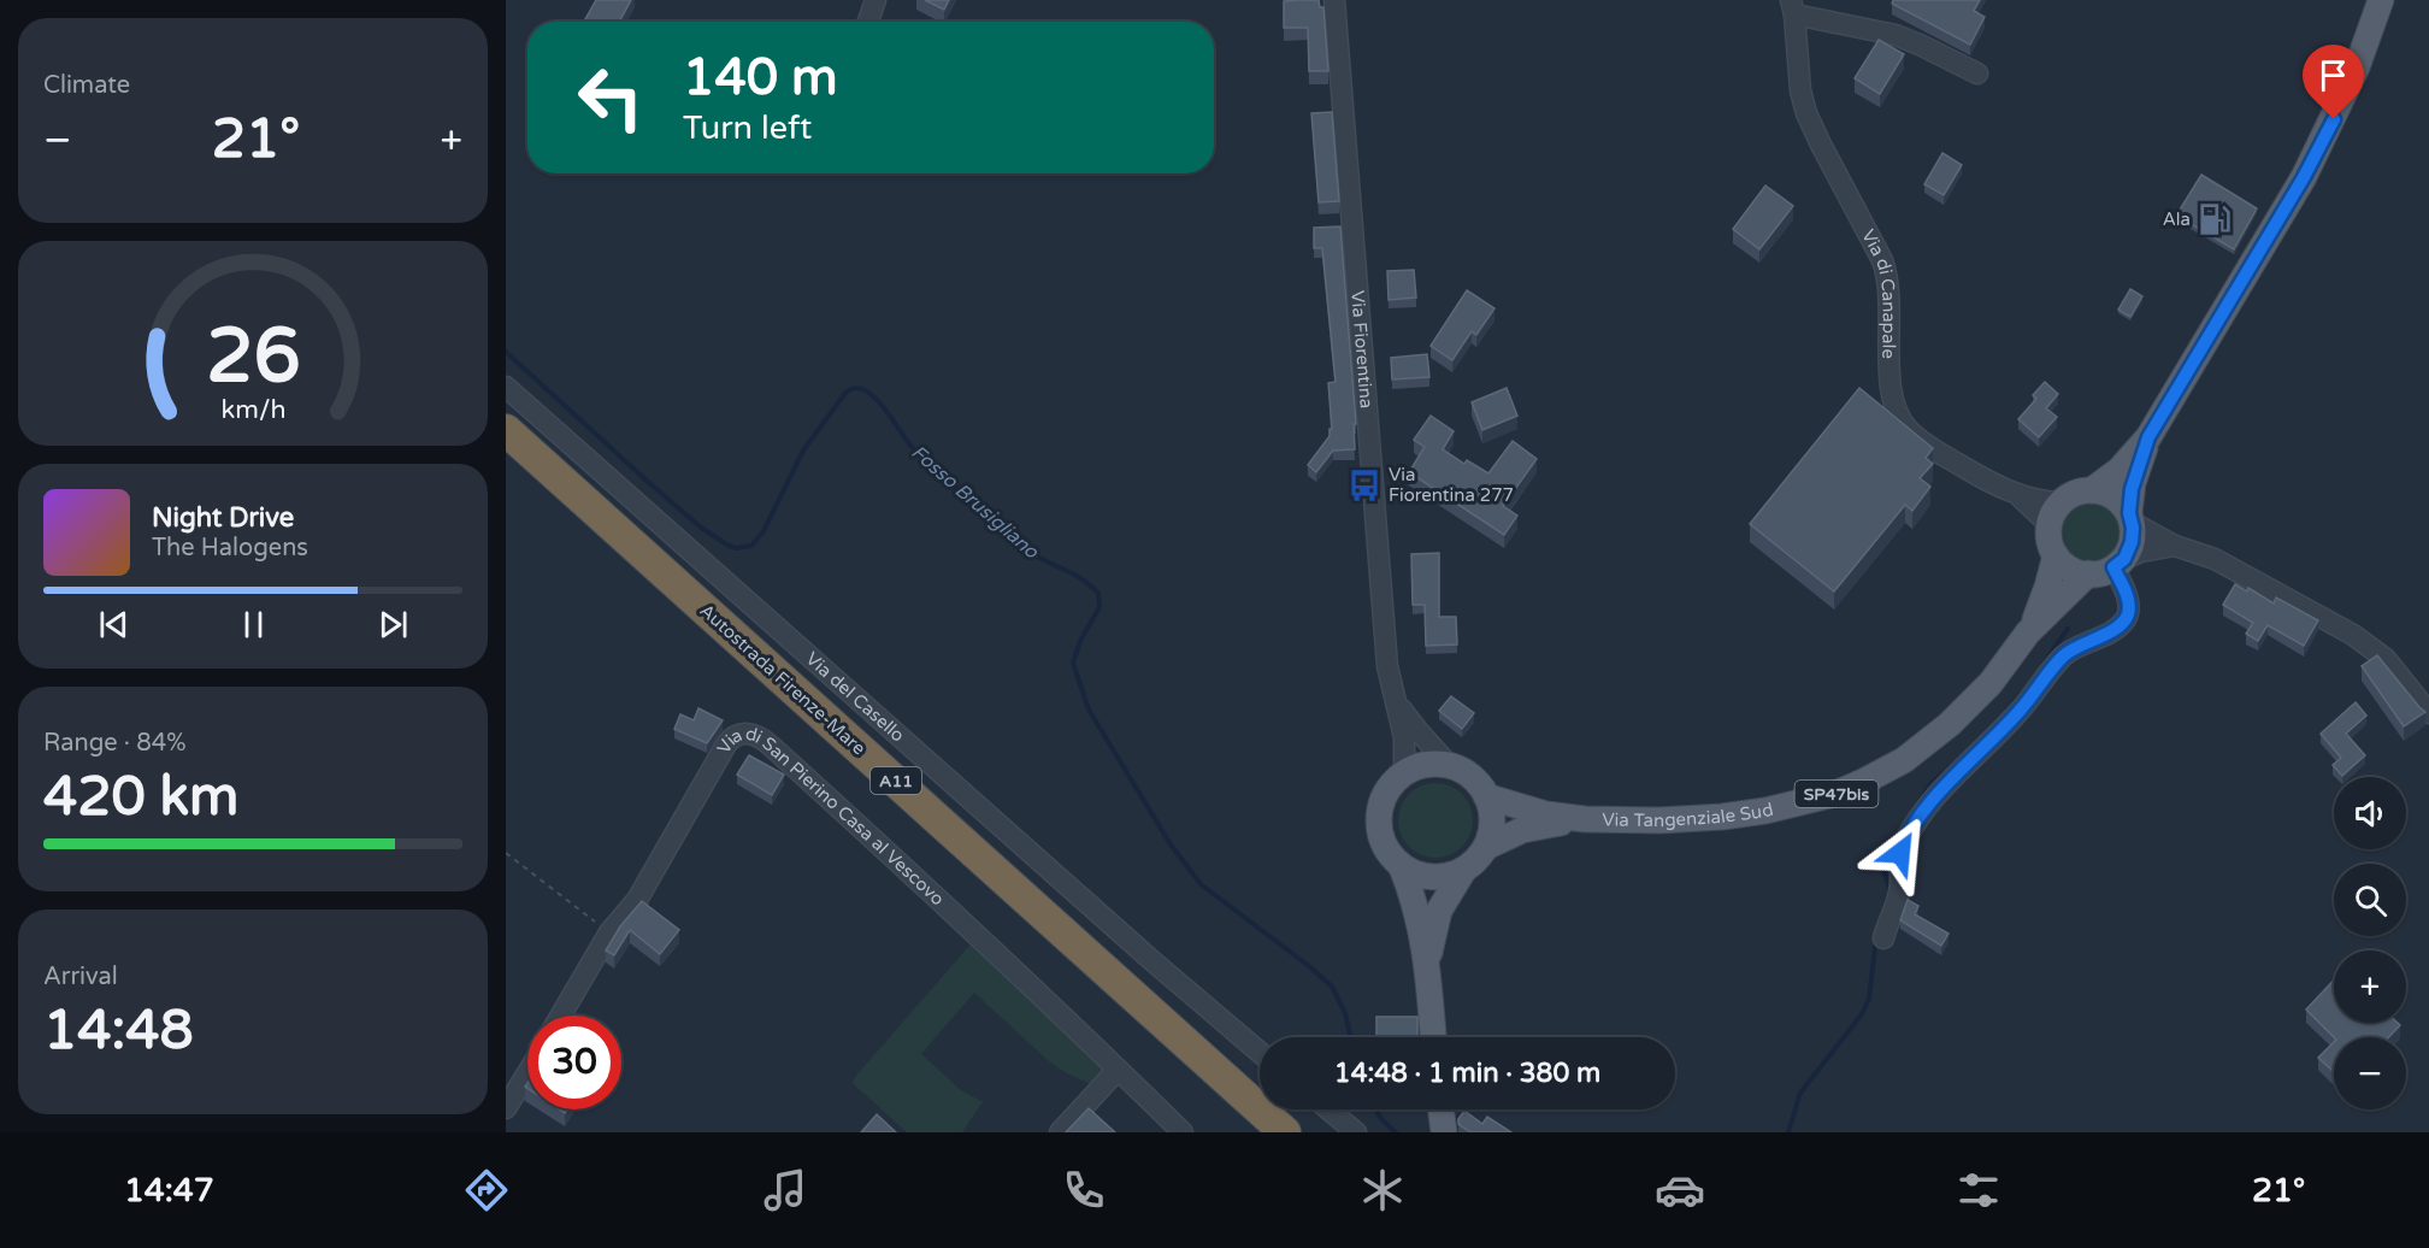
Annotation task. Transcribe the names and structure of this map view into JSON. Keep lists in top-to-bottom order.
{
  "streets": {
    "highway": ["Autostrada Firenze-Mare", "A11"],
    "main road": ["SP47bis", "Via Tangenziale Sud"],
    "street": [
      "Via di Canapale",
      "Via Fiorentina",
      "Via del Casello",
      "Via di San Pierino Casa al Vescovo"
    ]
  },
  "crossings": [
    ["Via di Canapale", "Via Tangenziale Sud"],
    ["Via Fiorentina", "Via Tangenziale Sud"]
  ],
  "water": ["Fosso Brusigliano"],
  "places": {
    "fuel station": ["Ala"],
    "bus stop": ["Via Fiorentina 277"]
  },
  "page": {
    "tile": [
      "Climate",
      ["Range · 84%", "420 km"],
      ["Arrival", "14:48"]
    ],
    "turn": ["140 m", "Turn left"],
    "heat": ["−", "21°", "+"],
    "song": ["Night Drive", "The Halogens"],
    "map_buttons": ["+", "−"],
    "limit": "30",
    "trip": "14:48 · 1 min · 380 m",
    "tabs": ["14:47", "21°"],
    "gauge": ["26", "km/h"]
  }
}
